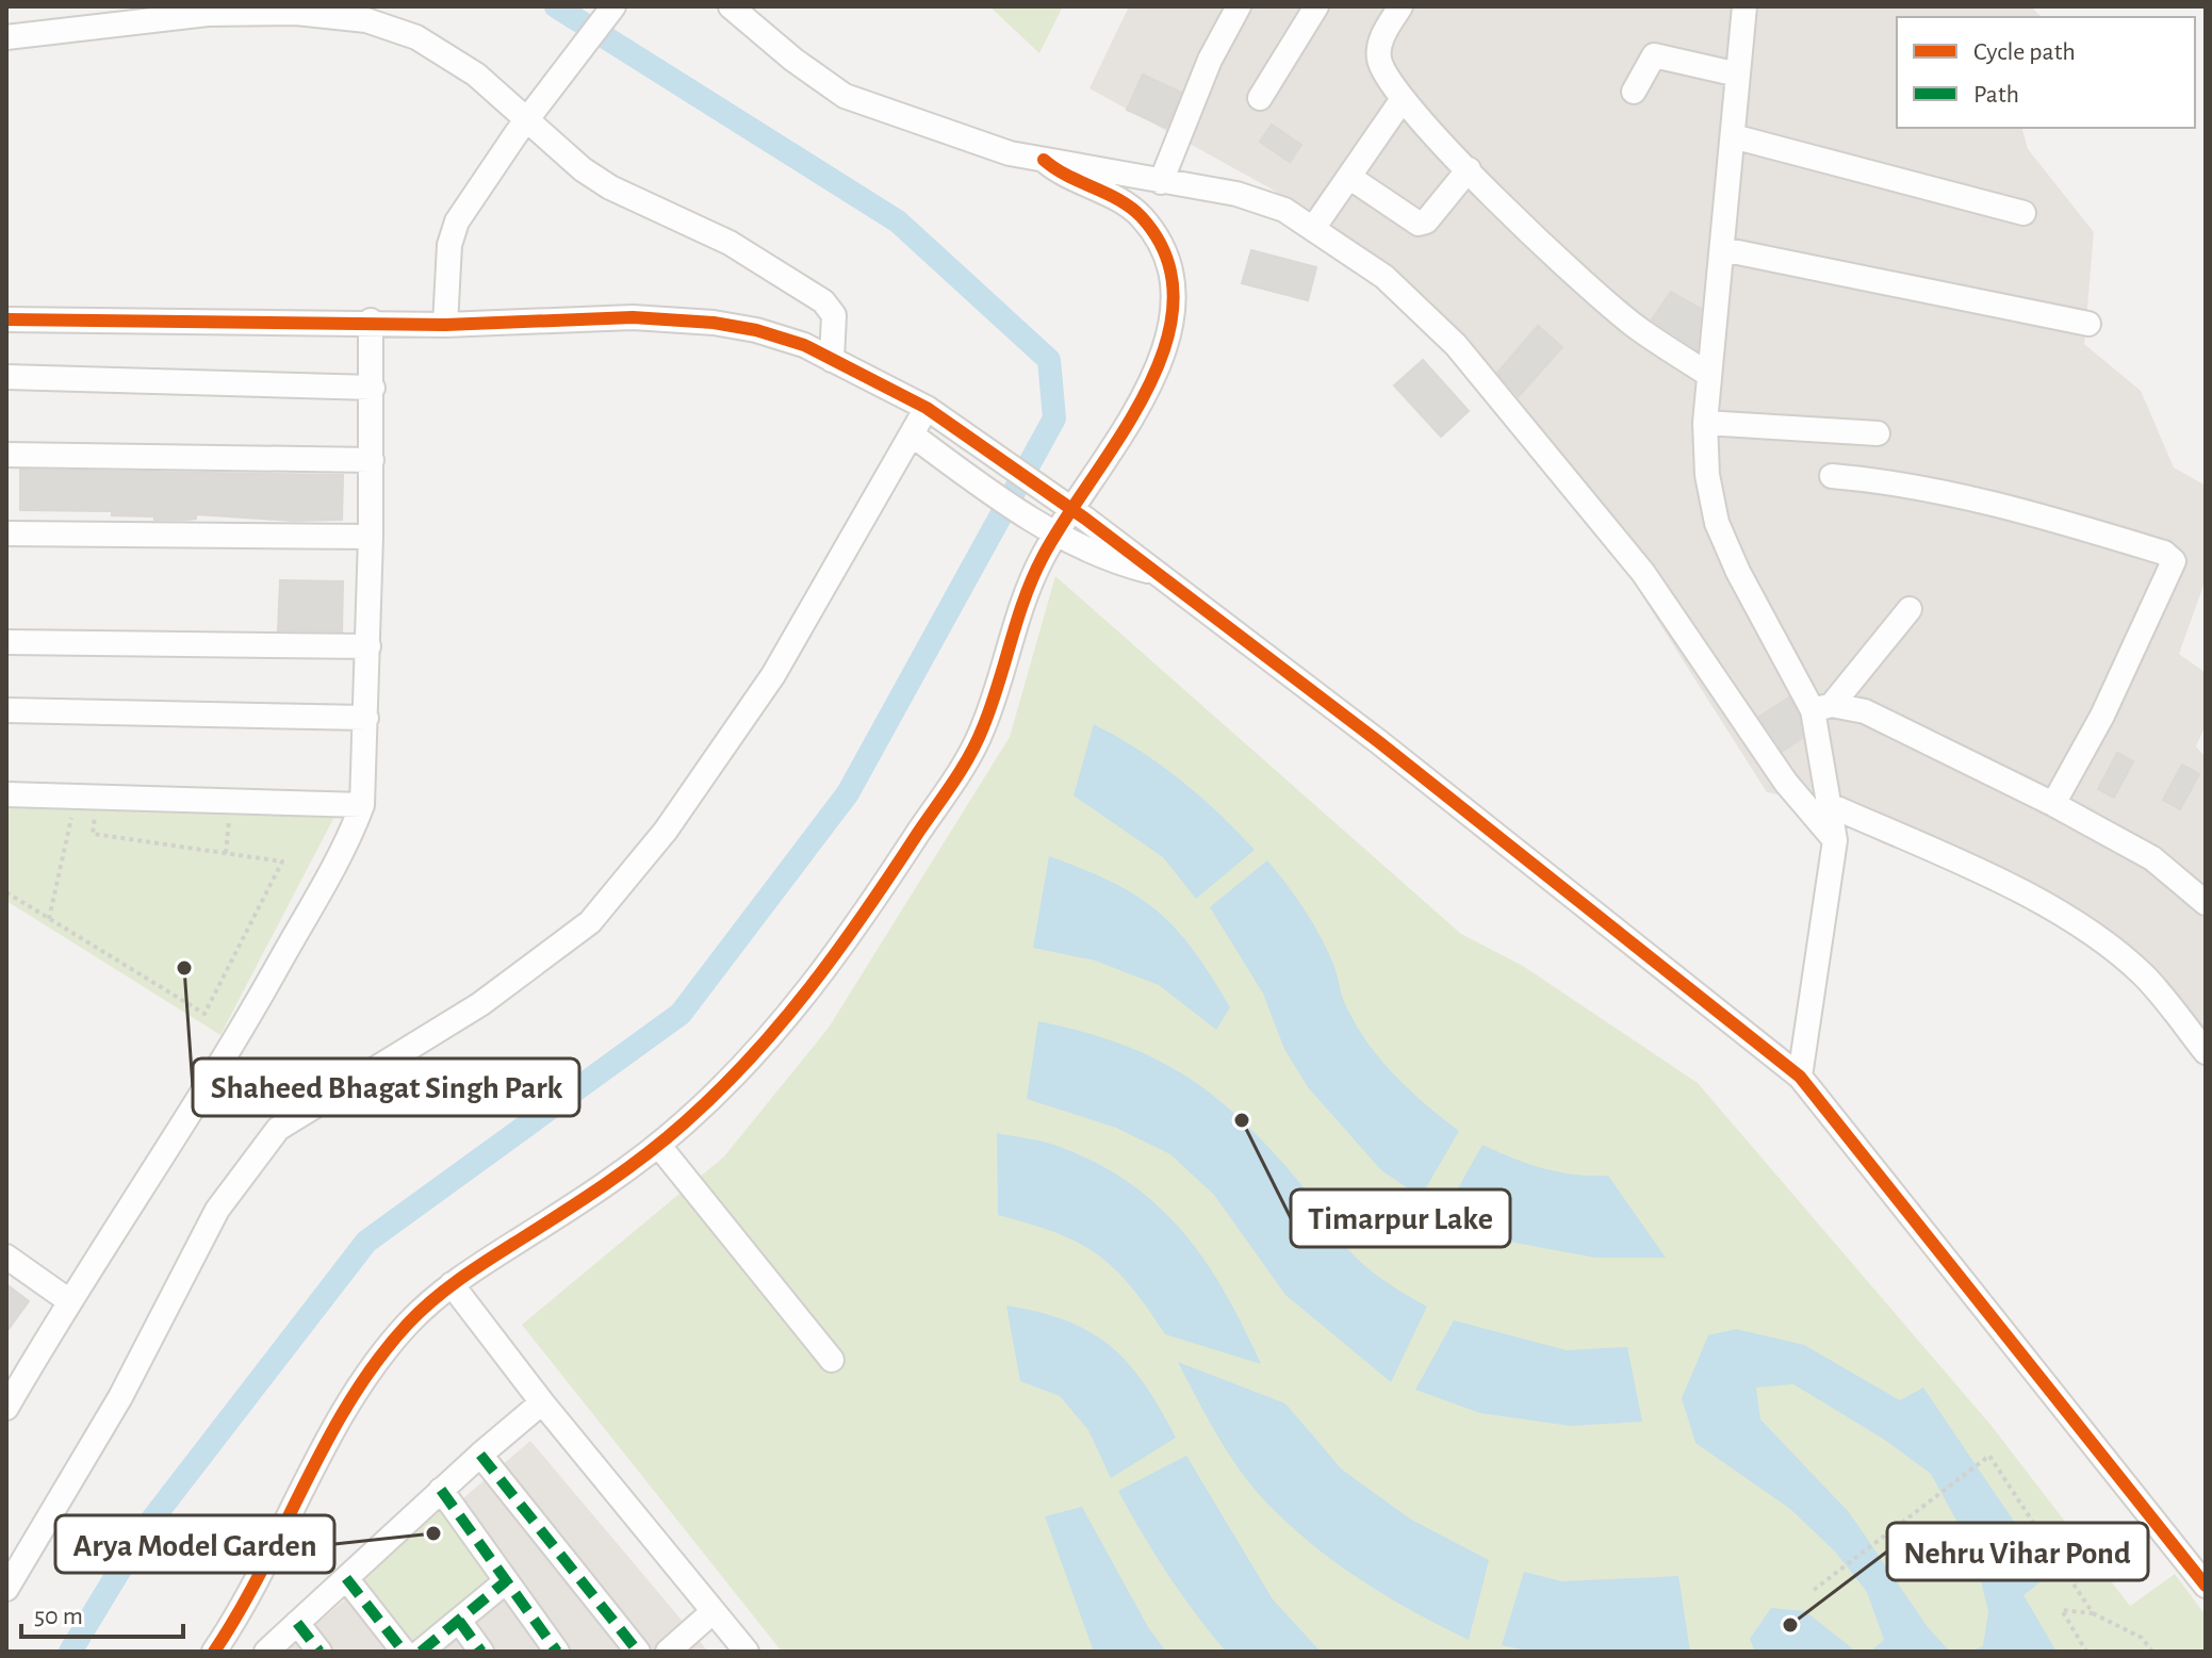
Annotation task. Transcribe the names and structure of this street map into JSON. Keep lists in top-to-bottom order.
{
  "places": [
    "Shaheed Bhagat Singh Park",
    "Timarpur Lake",
    "Arya Model Garden",
    "Nehru Vihar Pond"
  ],
  "legend": ["Cycle path", "Path"],
  "scale_bar": "50 m"
}
